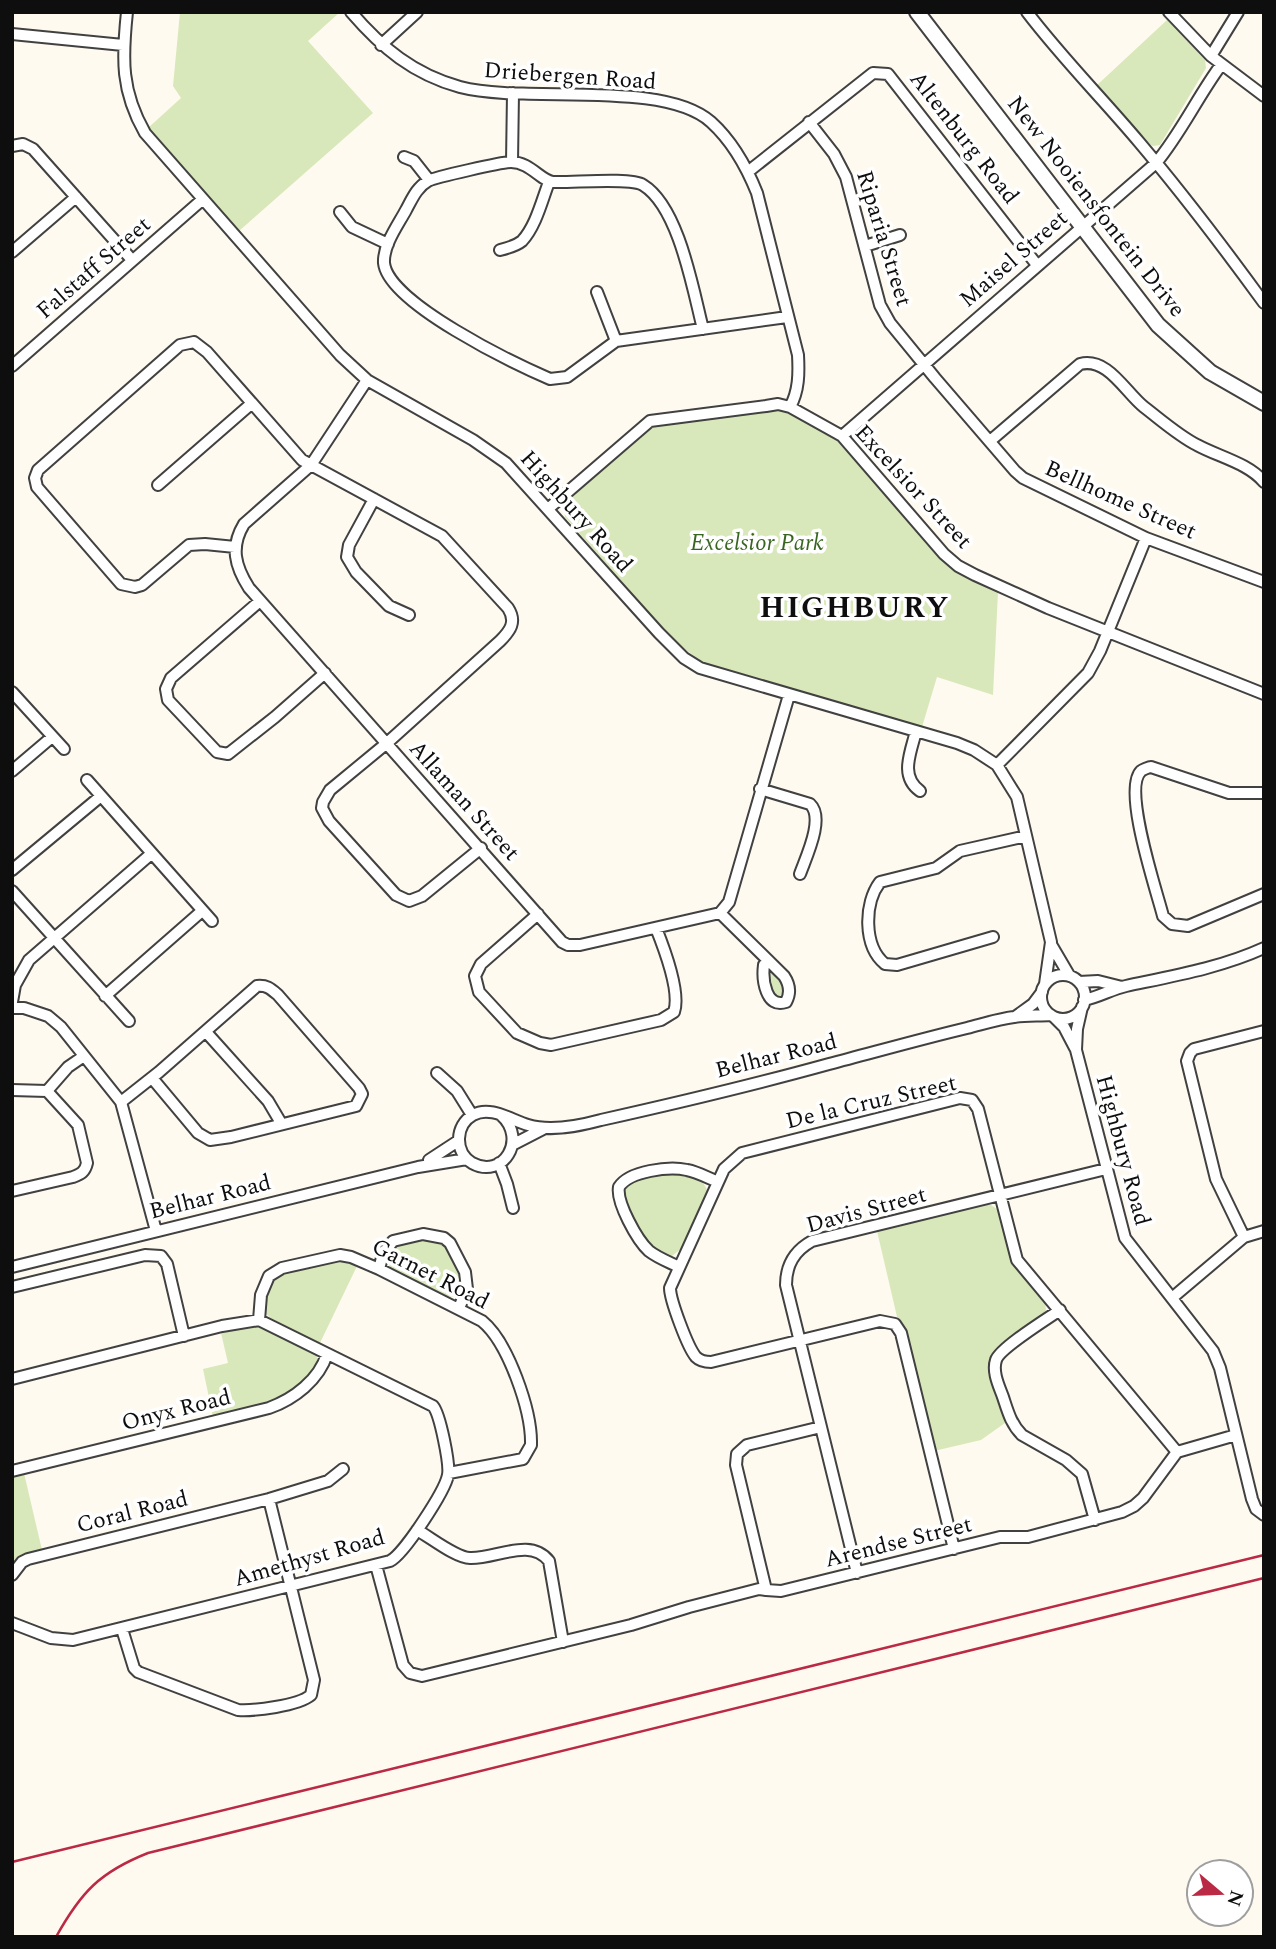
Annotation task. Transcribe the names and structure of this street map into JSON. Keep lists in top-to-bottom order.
{
  "streets": {
    "street": [
      "Driebergen Road",
      "Altenburg Road",
      "New Nooiensfontein Drive",
      "Riparia Street",
      "Maisel Street",
      "Falstaff Street",
      "Excelsior Street",
      "Bellhome Street",
      "Highbury Road",
      "Allaman Street",
      "Belhar Road",
      "De la Cruz Street",
      "Davis Street",
      "Garnet Road",
      "Onyx Road",
      "Coral Road",
      "Arendse Street",
      "Amethyst Road"
    ]
  },
  "crossings": [
    ["Driebergen Road", "Altenburg Road"],
    ["Driebergen Road", "Excelsior Street"],
    ["Altenburg Road", "Riparia Street"],
    ["Altenburg Road", "Maisel Street"],
    ["New Nooiensfontein Drive", "Maisel Street"],
    ["Riparia Street", "Maisel Street"],
    ["Riparia Street", "Bellhome Street"],
    ["Maisel Street", "Excelsior Street"],
    ["Maisel Street", "Bellhome Street"],
    ["Falstaff Street", "Highbury Road"],
    ["Excelsior Street", "Highbury Road"],
    ["Highbury Road", "Belhar Road"],
    ["Highbury Road", "Davis Street"],
    ["De la Cruz Street", "Davis Street"],
    ["De la Cruz Street", "Arendse Street"],
    ["Davis Street", "Arendse Street"],
    ["Garnet Road", "Amethyst Road"],
    ["Arendse Street", "Amethyst Road"]
  ],
  "districts": ["HIGHBURY"],
  "parks": ["Excelsior Park"],
  "north": "right"
}
